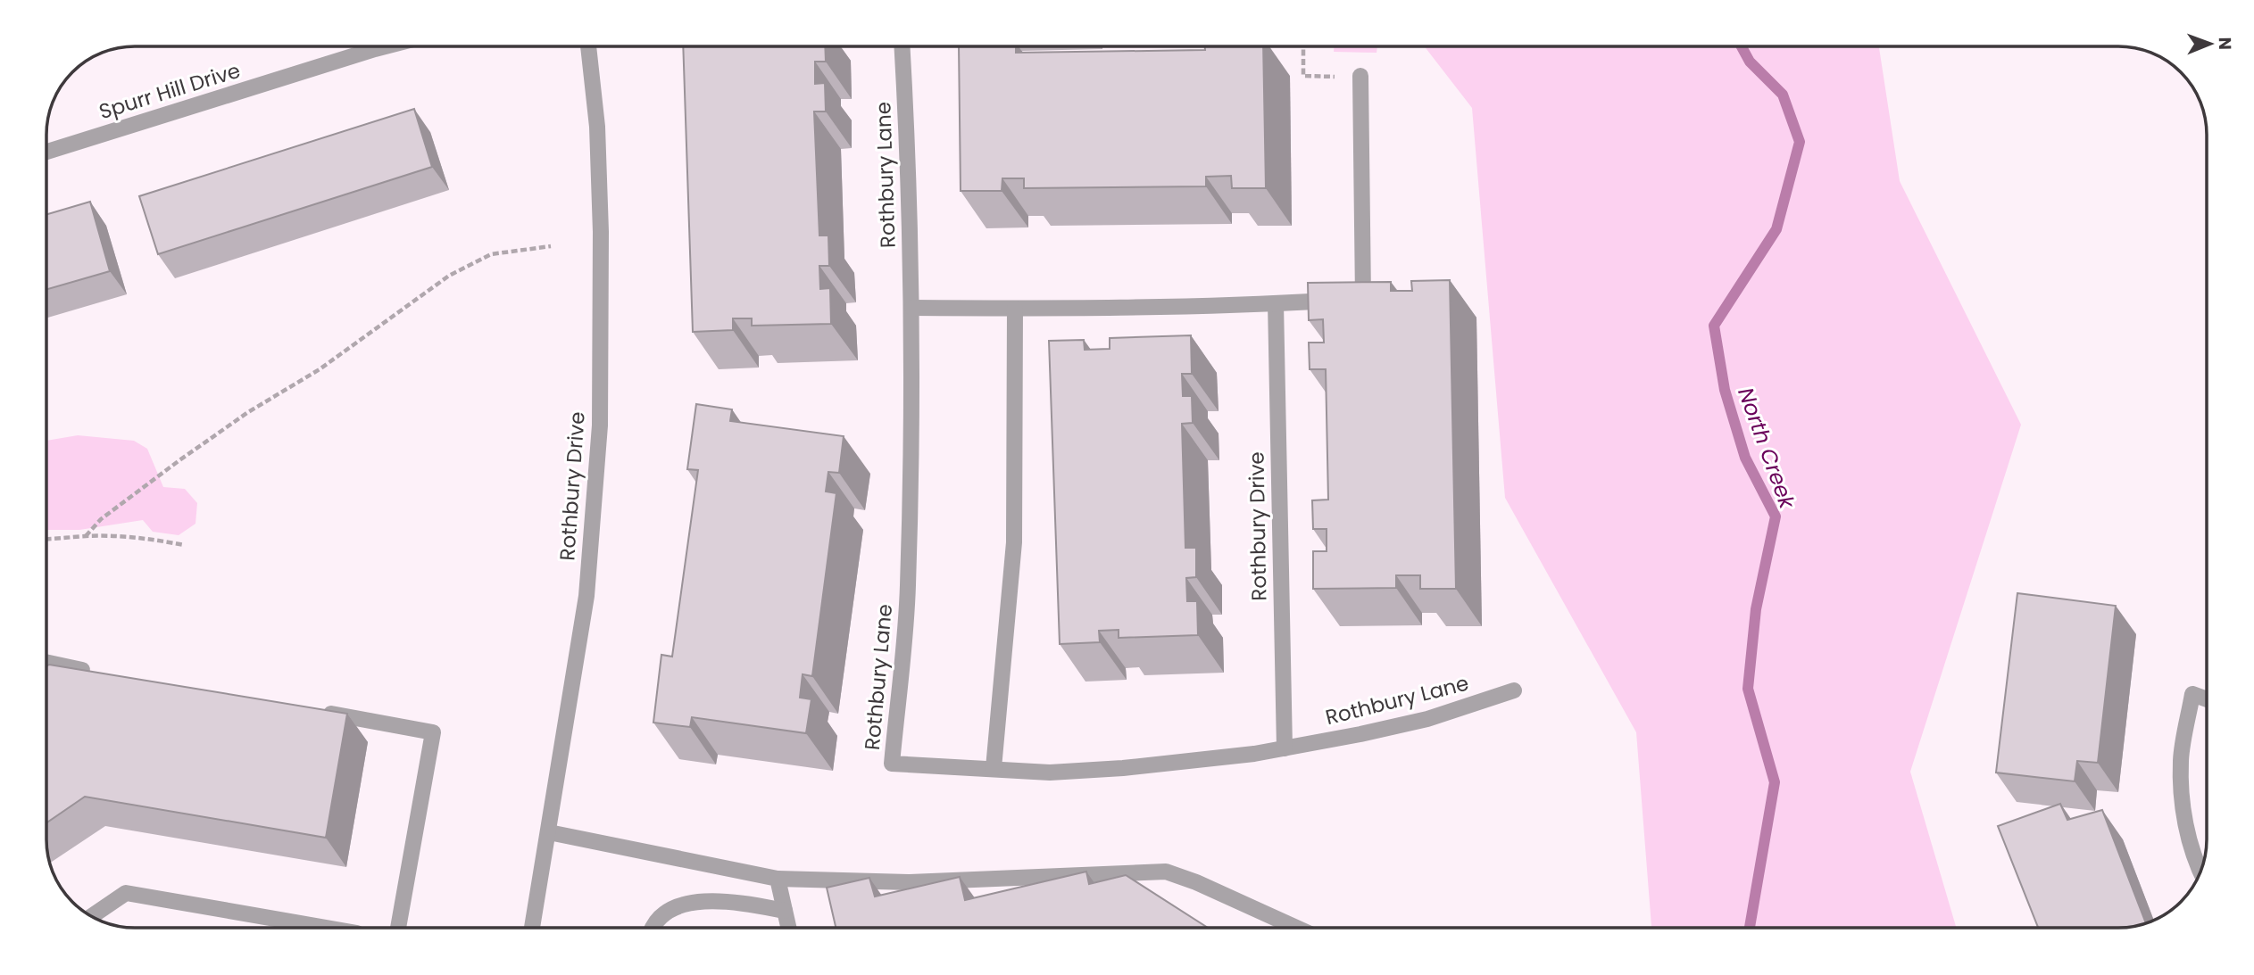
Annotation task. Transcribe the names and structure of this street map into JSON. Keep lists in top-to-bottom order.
{
  "streets": {
    "street": ["Spurr Hill Drive", "Rothbury Lane", "Rothbury Drive"]
  },
  "crossings": [
    ["Rothbury Lane", "Rothbury Drive"]
  ],
  "water": ["North Creek"],
  "north": "right"
}
